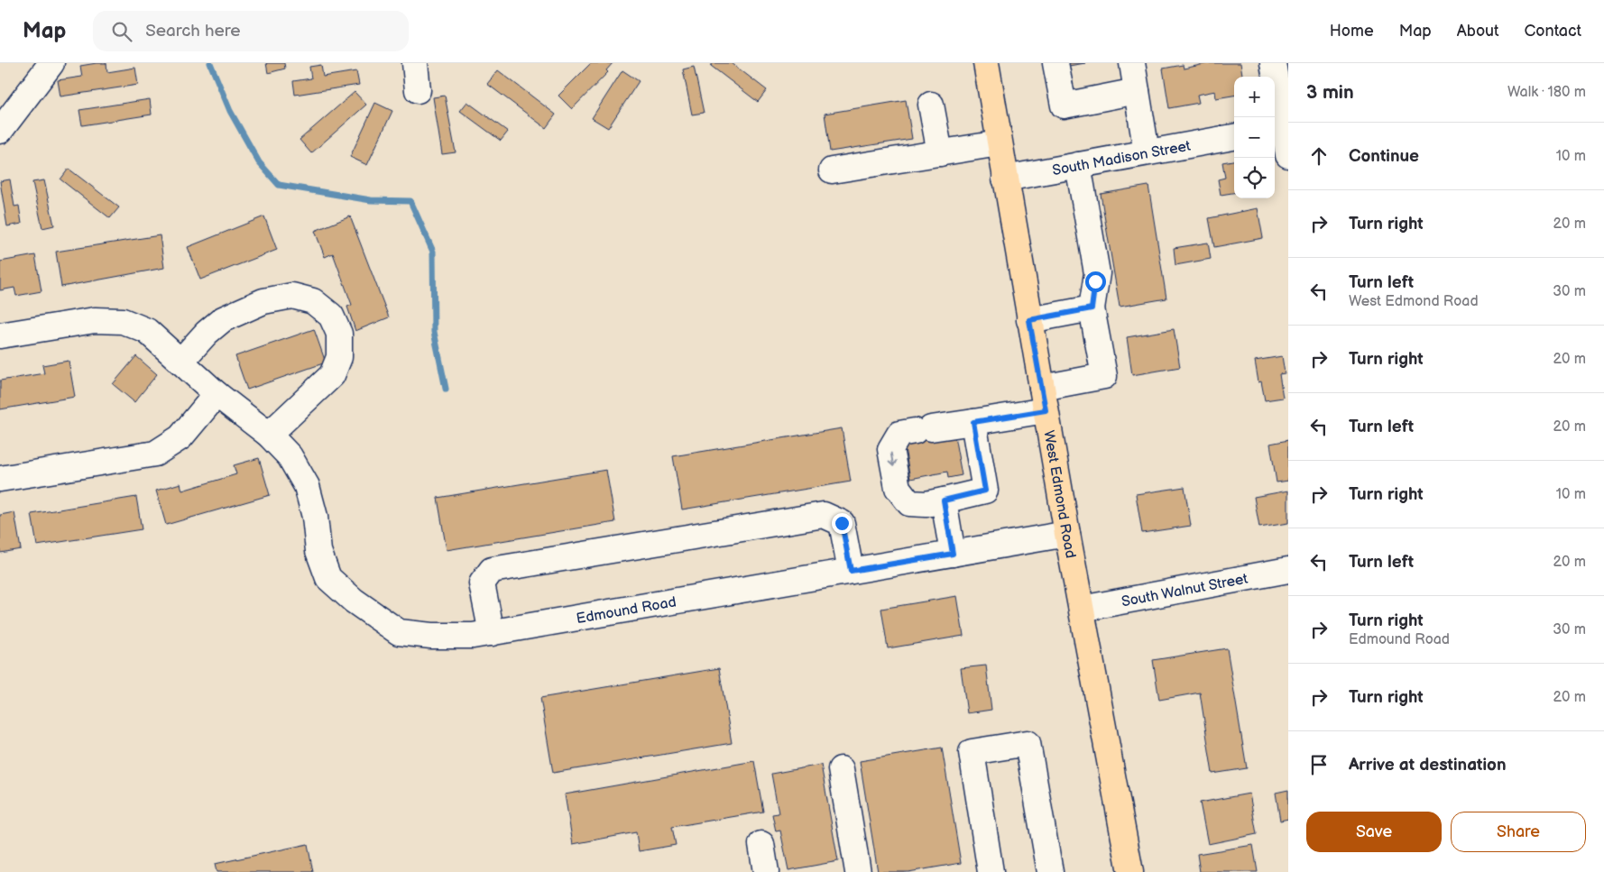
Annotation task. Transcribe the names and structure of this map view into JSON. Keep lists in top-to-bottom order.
{
  "streets": {
    "main road": ["West Edmond Road"],
    "street": ["South Madison Street", "South Walnut Street", "Edmound Road"]
  },
  "crossings": [
    ["South Madison Street", "West Edmond Road"],
    ["West Edmond Road", "South Walnut Street"],
    ["West Edmond Road", "Edmound Road"]
  ],
  "page": {
    "header": "Map",
    "search": "Search here",
    "nav": [
      "Home",
      "Map",
      "About",
      "Contact"
    ],
    "heading": ["3 min", "Walk · 180 m"],
    "map_buttons": ["+", "−"],
    "list": [
      ["Continue", "10 m"],
      ["Turn right", "20 m"],
      ["Turn left", "West Edmond Road", "30 m"],
      ["Turn right", "20 m"],
      ["Turn left", "20 m"],
      ["Turn right", "10 m"],
      ["Turn left", "20 m"],
      ["Turn right", "Edmound Road", "30 m"],
      ["Turn right", "20 m"],
      "Arrive at destination"
    ],
    "buttons": ["Save", "Share"]
  }
}
